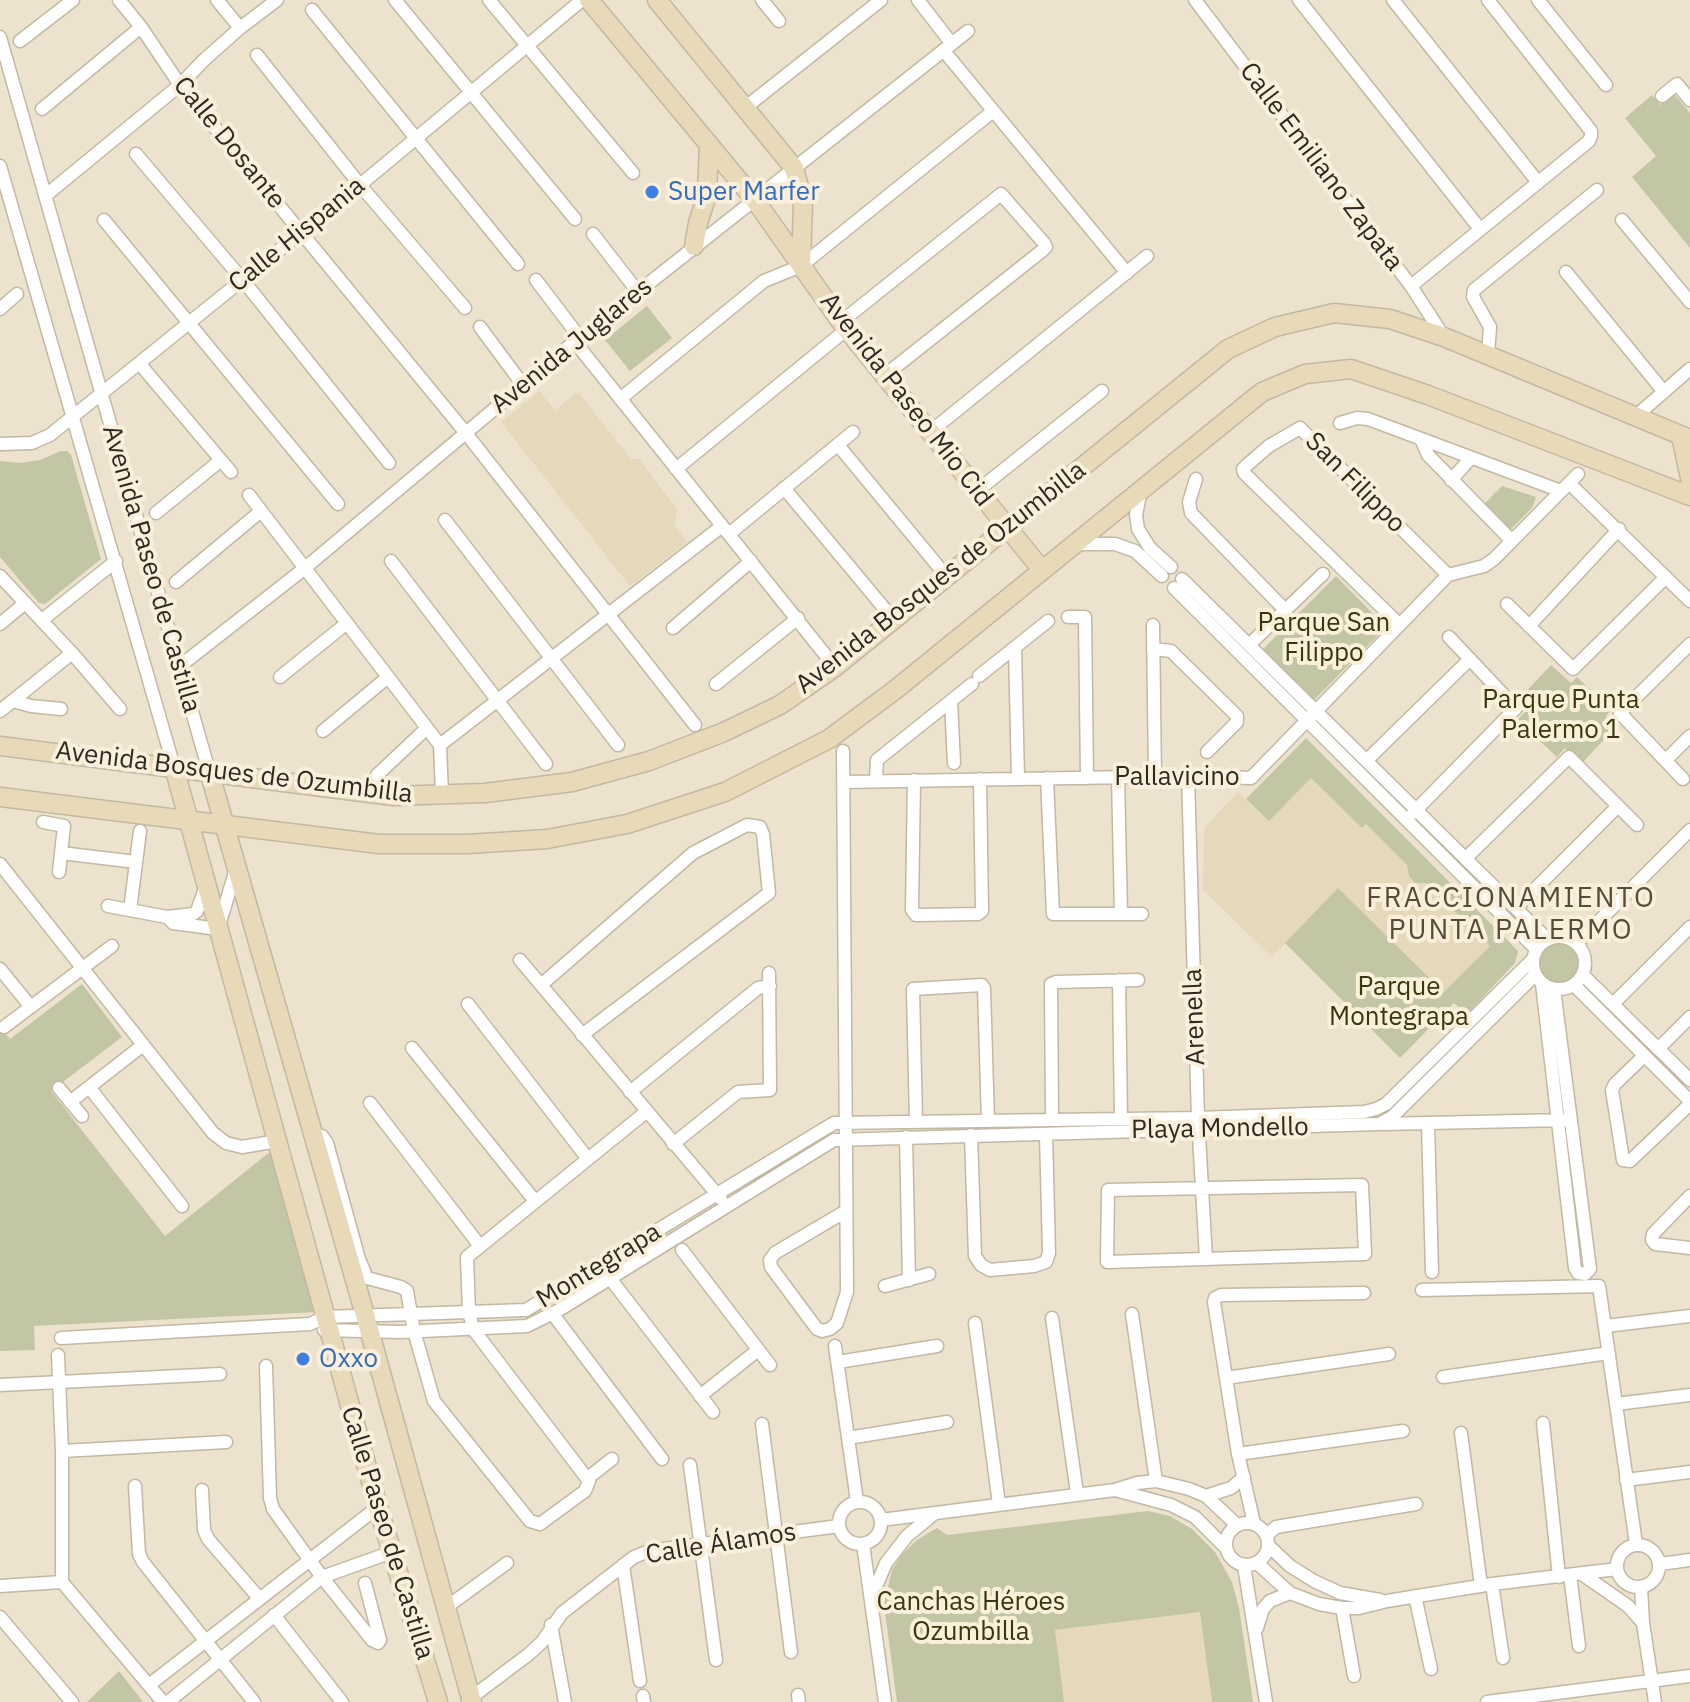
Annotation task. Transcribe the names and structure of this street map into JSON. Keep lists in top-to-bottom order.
{
  "streets": {
    "main road": [
      "Avenida Paseo Mio Cid",
      "Avenida Paseo de Castilla",
      "Avenida Bosques de Ozumbilla",
      "Calle Paseo de Castilla"
    ],
    "street": [
      "Calle Dosante",
      "Calle Emiliano Zapata",
      "Calle Hispania",
      "Avenida Juglares",
      "San Filippo",
      "Pallavicino",
      "Arenella",
      "Playa Mondello",
      "Montegrapa",
      "Calle Álamos"
    ]
  },
  "crossings": [
    ["Calle Dosante", "Calle Hispania"],
    ["Calle Dosante", "Avenida Juglares"],
    ["Calle Emiliano Zapata", "Avenida Bosques de Ozumbilla"],
    ["Calle Hispania", "Avenida Paseo de Castilla"],
    ["Avenida Juglares", "Avenida Paseo Mio Cid"],
    ["Avenida Juglares", "Avenida Paseo de Castilla"],
    ["Avenida Paseo Mio Cid", "Avenida Bosques de Ozumbilla"],
    ["San Filippo", "Pallavicino"],
    ["Avenida Paseo de Castilla", "Avenida Bosques de Ozumbilla"],
    ["Avenida Paseo de Castilla", "Montegrapa"],
    ["Avenida Paseo de Castilla", "Calle Paseo de Castilla"],
    ["Pallavicino", "Arenella"],
    ["Arenella", "Playa Mondello"],
    ["Playa Mondello", "Montegrapa"],
    ["Montegrapa", "Calle Paseo de Castilla"],
    ["Calle Paseo de Castilla", "Calle Álamos"]
  ],
  "districts": ["FRACCIONAMIENTO PUNTA PALERMO"],
  "parks": [
    "Parque San Filippo",
    "Parque Punta Palermo 1",
    "Parque Montegrapa",
    "Canchas Héroes Ozumbilla"
  ],
  "places": ["Super Marfer", "Oxxo"]
}
